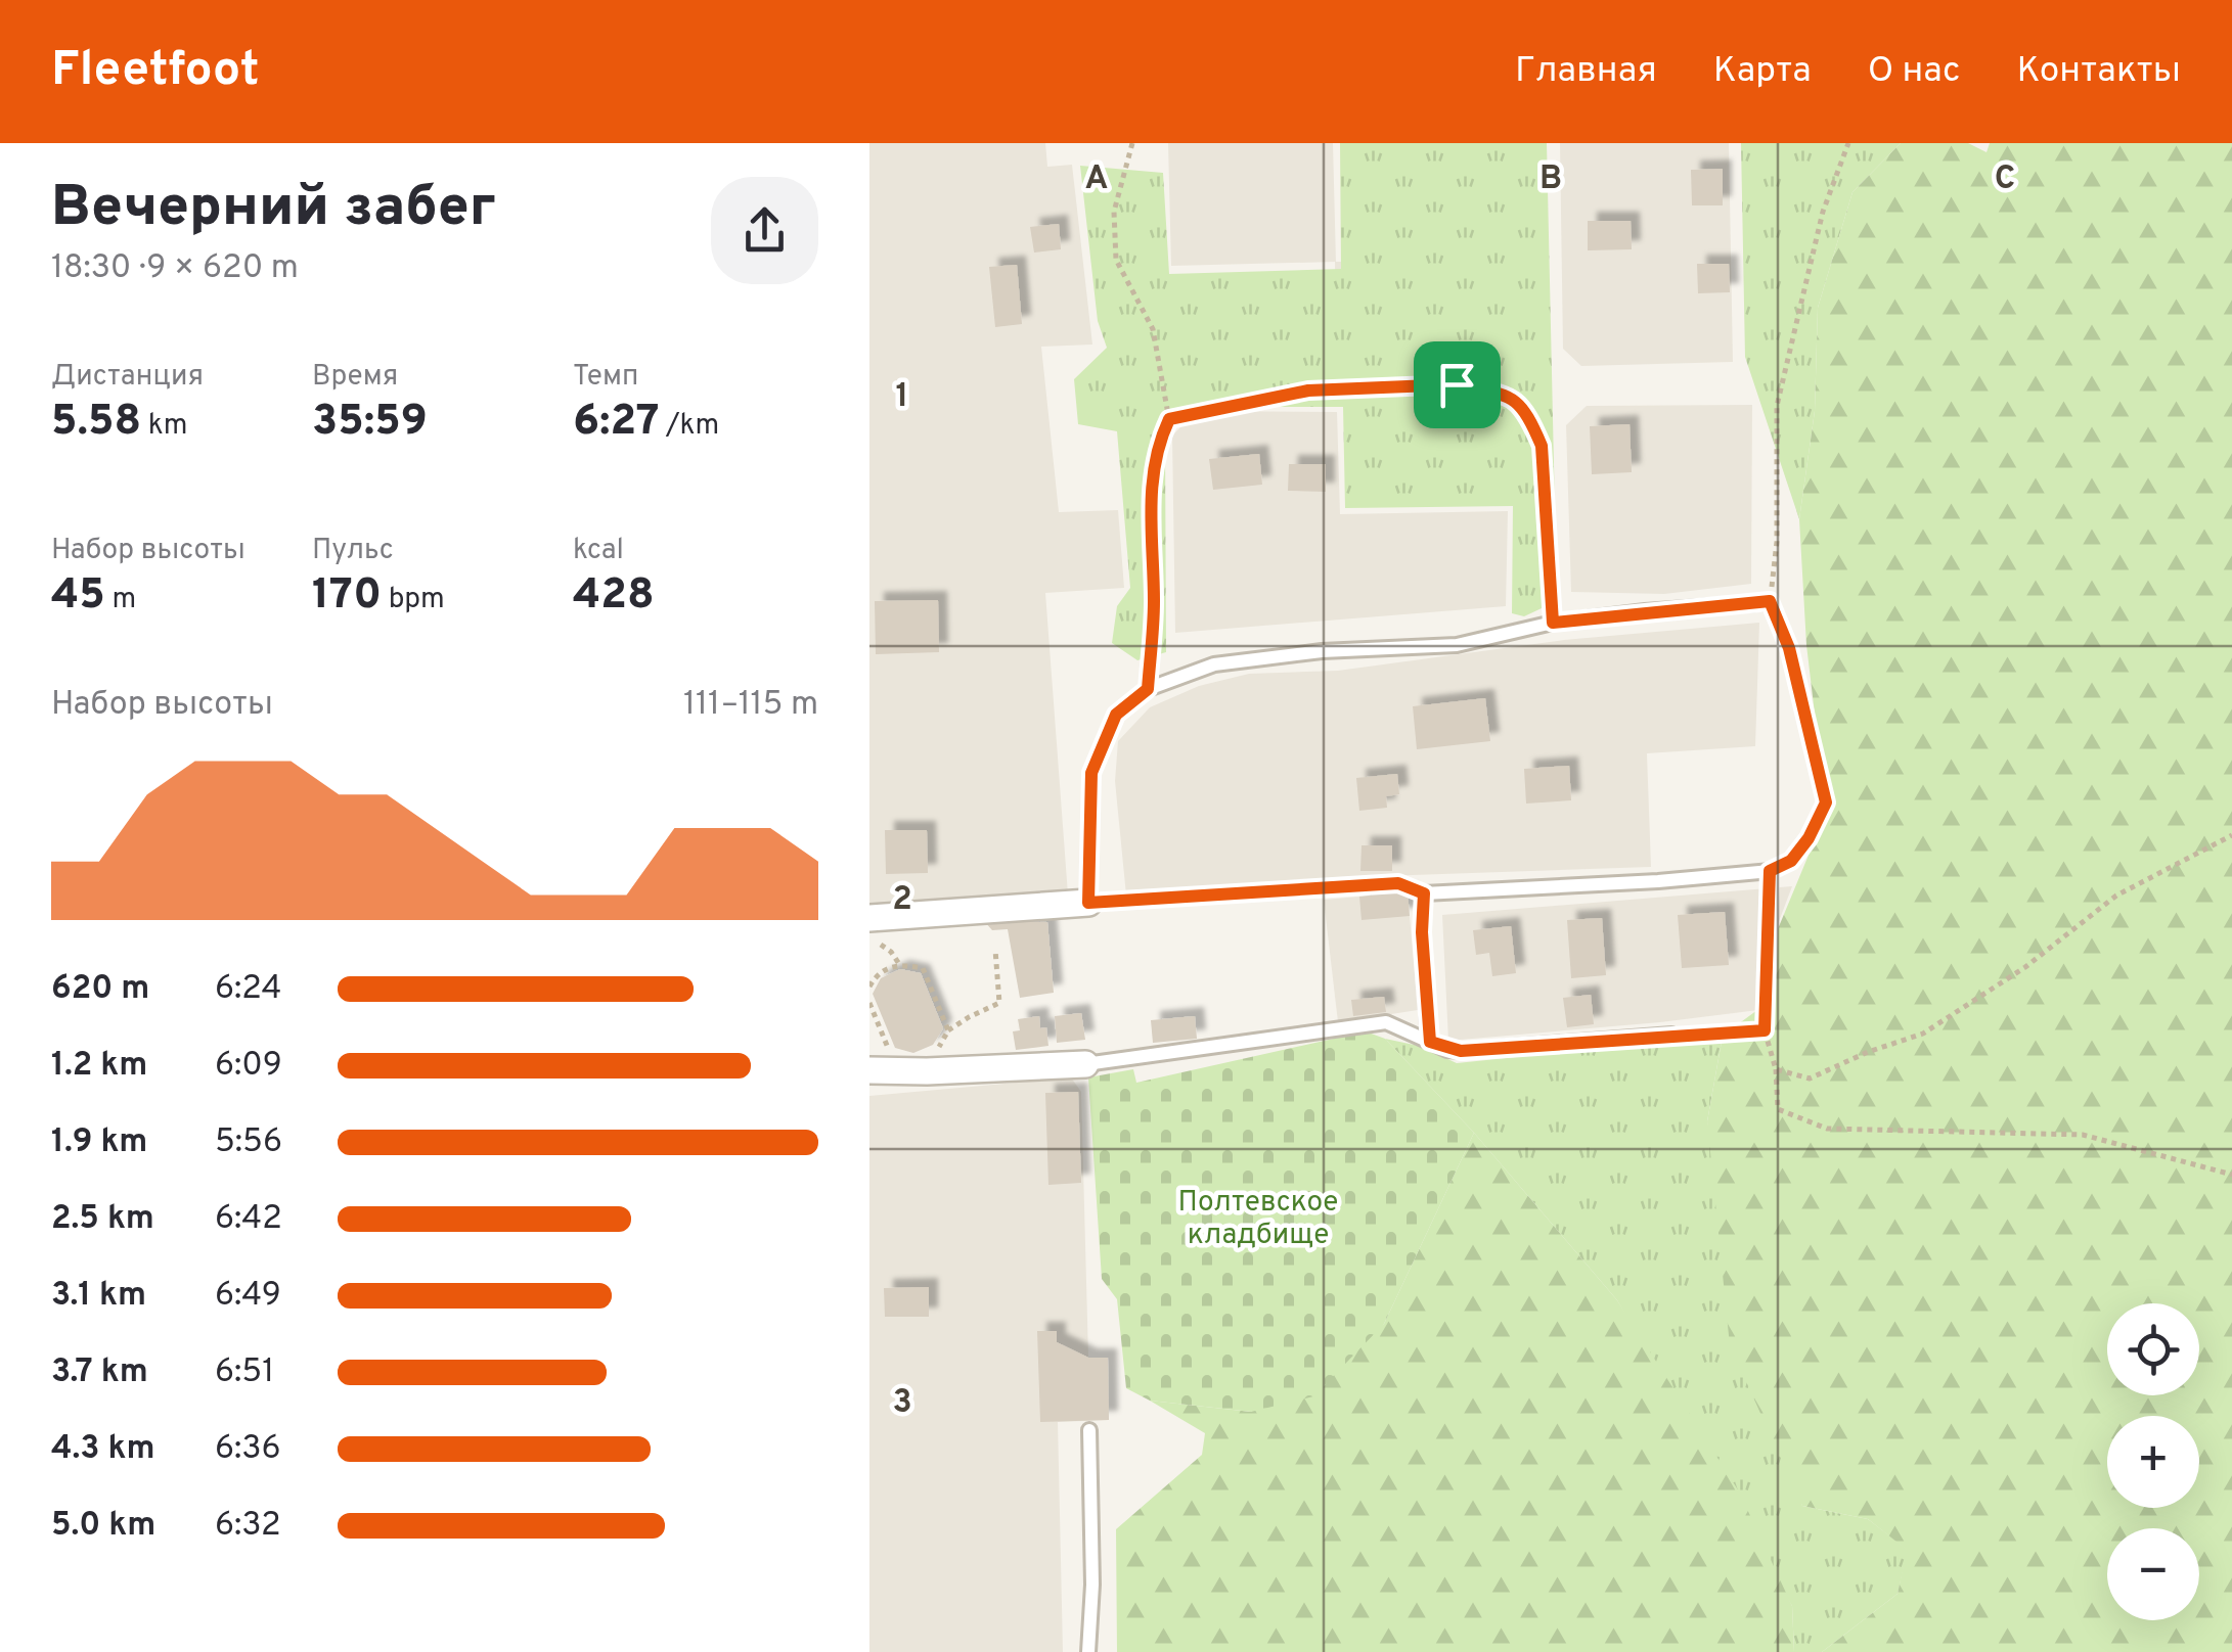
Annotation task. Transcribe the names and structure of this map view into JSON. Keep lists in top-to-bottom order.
{
  "parks": ["Полтевское кладбище"],
  "page": {
    "header": "Fleetfoot",
    "nav": [
      "Главная",
      "Карта",
      "О нас",
      "Контакты"
    ],
    "heading": ["Вечерний забег", "18:30 · 9 × 620 m"],
    "stats": [
      ["Дистанция", "5.58 km"],
      ["Время", "35:59"],
      ["Темп", "6:27 /km"],
      ["Набор высоты", "45 m"],
      ["Пульс", "170 bpm"],
      ["kcal", "428"]
    ],
    "chart": ["Набор высоты", "111–115 m"],
    "list": [
      {
        "name": "620 m",
        "note": "6:24"
      },
      {
        "name": "1.2 km",
        "note": "6:09"
      },
      {
        "name": "1.9 km",
        "note": "5:56"
      },
      {
        "name": "2.5 km",
        "note": "6:42"
      },
      {
        "name": "3.1 km",
        "note": "6:49"
      },
      {
        "name": "3.7 km",
        "note": "6:51"
      },
      {
        "name": "4.3 km",
        "note": "6:36"
      },
      {
        "name": "5.0 km",
        "note": "6:32"
      }
    ],
    "map_buttons": ["+", "−"]
  },
  "grid": {
    "columns": ["A", "B", "C"],
    "rows": ["1", "2", "3"]
  }
}
